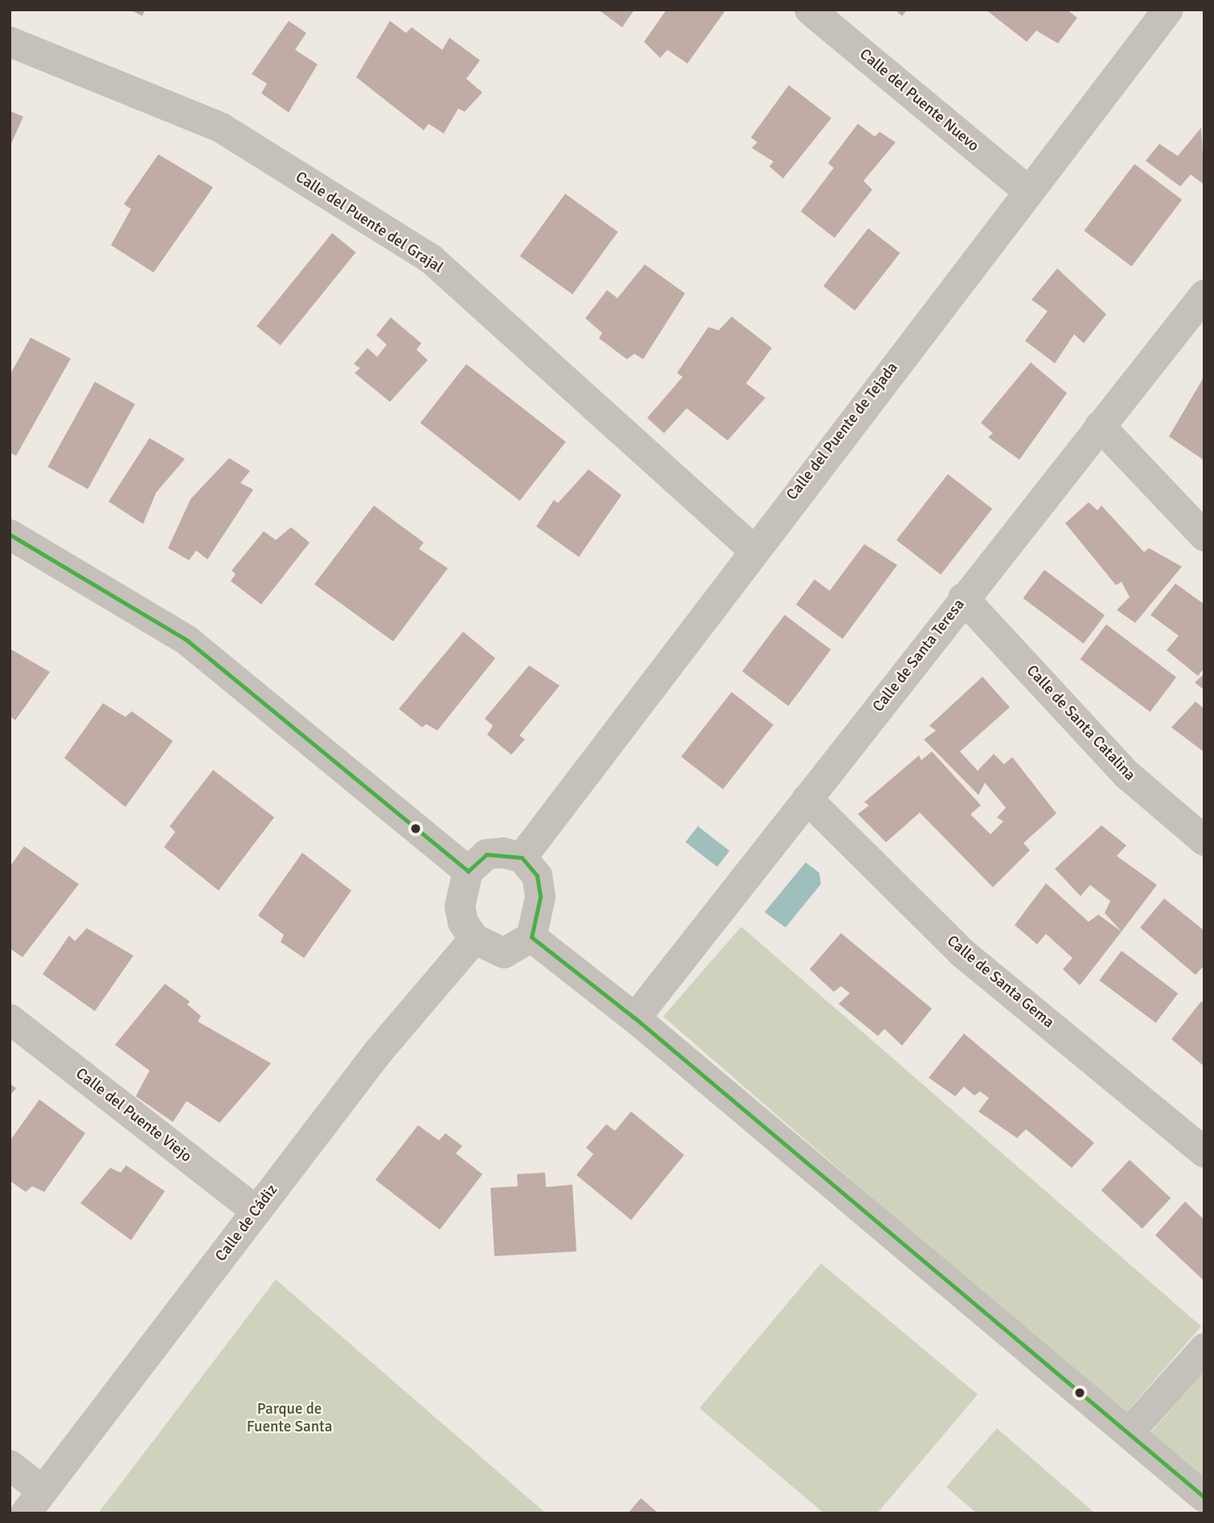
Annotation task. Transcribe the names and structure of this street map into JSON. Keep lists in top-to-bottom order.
{
  "streets": {
    "street": [
      "Calle del Puente Nuevo",
      "Calle del Puente del Grajal",
      "Calle del Puente de Tejada",
      "Calle de Santa Teresa",
      "Calle de Santa Catalina",
      "Calle de Santa Gema",
      "Calle del Puente Viejo",
      "Calle de Cádiz"
    ]
  },
  "crossings": [
    ["Calle del Puente Nuevo", "Calle del Puente de Tejada"],
    ["Calle del Puente del Grajal", "Calle del Puente de Tejada"],
    ["Calle del Puente de Tejada", "Calle de Cádiz"],
    ["Calle de Santa Teresa", "Calle de Santa Catalina"],
    ["Calle de Santa Teresa", "Calle de Santa Gema"],
    ["Calle del Puente Viejo", "Calle de Cádiz"]
  ],
  "parks": ["Parque de Fuente Santa"]
}
